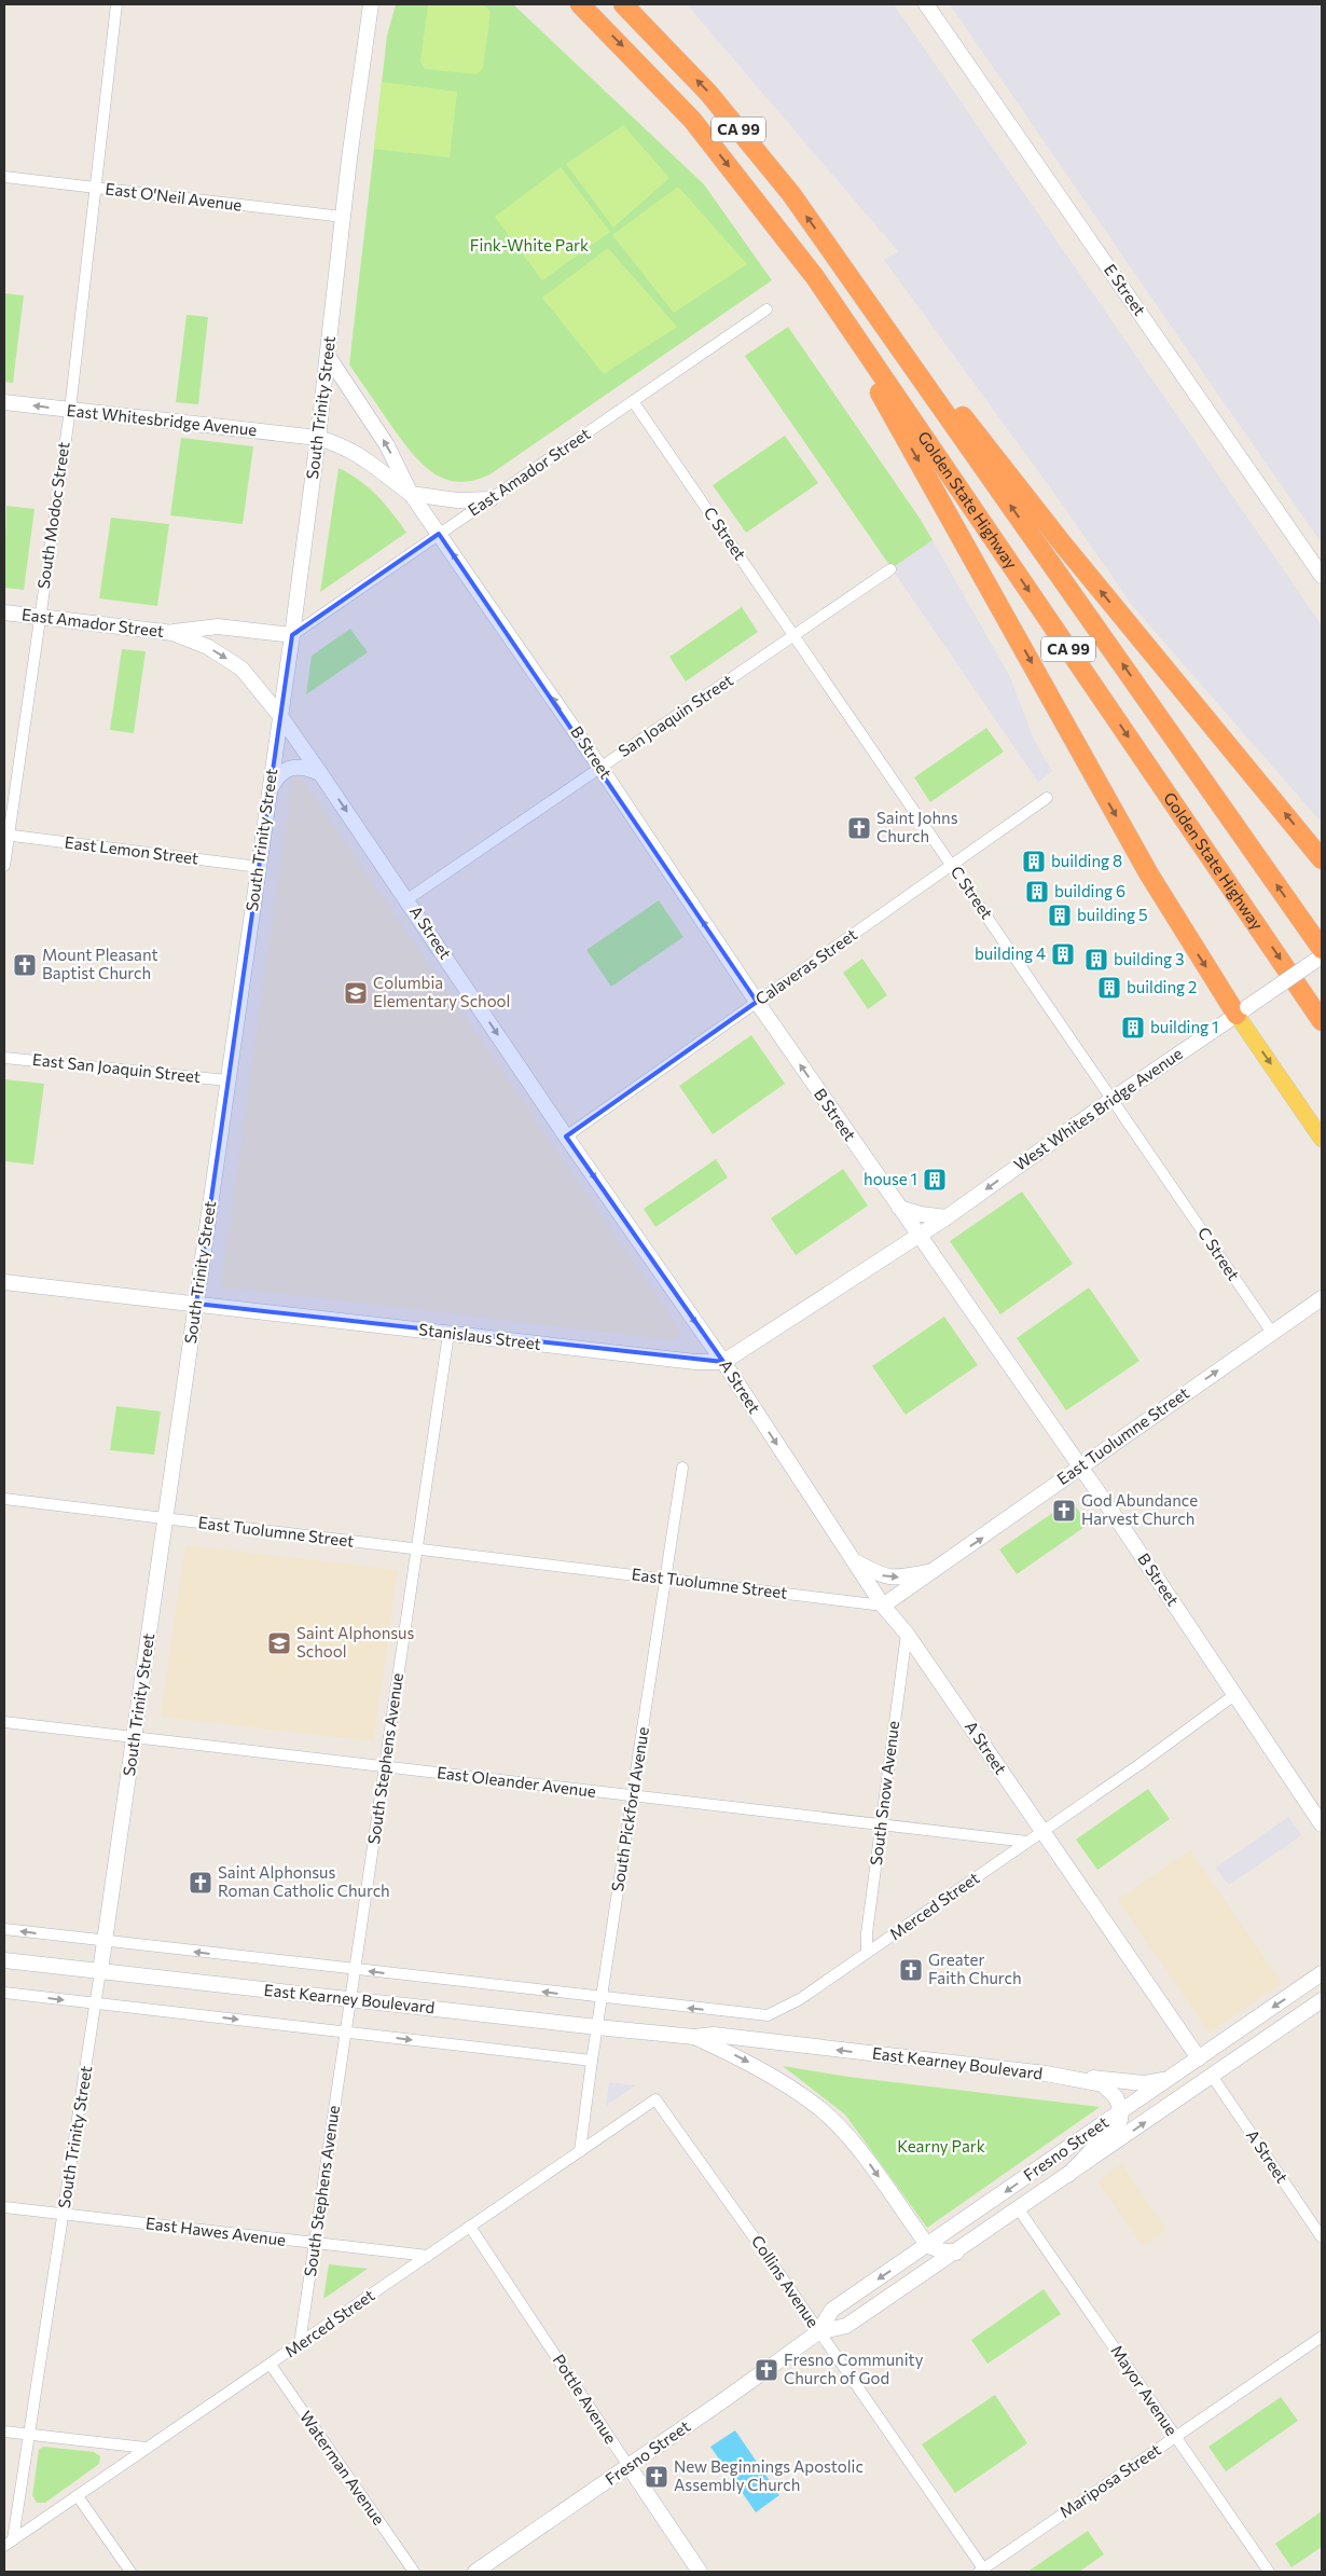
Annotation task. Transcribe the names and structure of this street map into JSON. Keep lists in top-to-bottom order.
{
  "streets": {
    "highway": ["CA 99", "Golden State Highway"],
    "main road": [
      "E Street",
      "South Trinity Street",
      "East Whitesbridge Avenue",
      "East Amador Street",
      "B Street",
      "A Street",
      "West Whites Bridge Avenue",
      "Stanislaus Street",
      "East Tuolumne Street",
      "East Kearney Boulevard",
      "Fresno Street",
      "Pottle Avenue"
    ],
    "street": [
      "East O'Neil Avenue",
      "South Modoc Street",
      "C Street",
      "San Joaquin Street",
      "East Lemon Street",
      "Calaveras Street",
      "East San Joaquin Street",
      "South Stephens Avenue",
      "East Oleander Avenue",
      "South Snow Avenue",
      "South Pickford Avenue",
      "Merced Street",
      "East Hawes Avenue",
      "Collins Avenue",
      "Mayor Avenue",
      "Waterman Avenue",
      "Mariposa Street"
    ]
  },
  "crossings": [
    ["East O'Neil Avenue", "South Trinity Street"],
    ["East O'Neil Avenue", "South Modoc Street"],
    ["South Trinity Street", "East Whitesbridge Avenue"],
    ["South Trinity Street", "East Amador Street"],
    ["South Trinity Street", "B Street"],
    ["South Trinity Street", "East Lemon Street"],
    ["South Trinity Street", "A Street"],
    ["South Trinity Street", "East San Joaquin Street"],
    ["South Trinity Street", "Stanislaus Street"],
    ["South Trinity Street", "East Tuolumne Street"],
    ["South Trinity Street", "East Oleander Avenue"],
    ["South Trinity Street", "Merced Street"],
    ["South Trinity Street", "East Kearney Boulevard"],
    ["South Trinity Street", "East Hawes Avenue"],
    ["East Whitesbridge Avenue", "South Modoc Street"],
    ["East Whitesbridge Avenue", "B Street"],
    ["East Amador Street", "South Modoc Street"],
    ["East Amador Street", "C Street"],
    ["East Amador Street", "B Street"],
    ["East Amador Street", "A Street"],
    ["South Modoc Street", "East Lemon Street"],
    ["C Street", "San Joaquin Street"],
    ["C Street", "Calaveras Street"],
    ["C Street", "West Whites Bridge Avenue"],
    ["C Street", "East Tuolumne Street"],
    ["San Joaquin Street", "B Street"],
    ["San Joaquin Street", "A Street"],
    ["B Street", "Calaveras Street"],
    ["B Street", "West Whites Bridge Avenue"],
    ["B Street", "East Tuolumne Street"],
    ["B Street", "Merced Street"],
    ["A Street", "Calaveras Street"],
    ["A Street", "Stanislaus Street"],
    ["A Street", "East Tuolumne Street"],
    ["A Street", "South Snow Avenue"],
    ["A Street", "Merced Street"],
    ["A Street", "Fresno Street"],
    ["Stanislaus Street", "South Stephens Avenue"],
    ["East Tuolumne Street", "South Stephens Avenue"],
    ["East Tuolumne Street", "South Pickford Avenue"],
    ["South Stephens Avenue", "East Oleander Avenue"],
    ["South Stephens Avenue", "Merced Street"],
    ["South Stephens Avenue", "East Kearney Boulevard"],
    ["South Stephens Avenue", "East Hawes Avenue"],
    ["East Oleander Avenue", "South Snow Avenue"],
    ["East Oleander Avenue", "South Pickford Avenue"],
    ["East Oleander Avenue", "Merced Street"],
    ["South Snow Avenue", "Merced Street"],
    ["South Pickford Avenue", "Merced Street"],
    ["South Pickford Avenue", "East Kearney Boulevard"],
    ["Merced Street", "East Kearney Boulevard"],
    ["Merced Street", "East Hawes Avenue"],
    ["Merced Street", "Collins Avenue"],
    ["Merced Street", "Pottle Avenue"],
    ["Merced Street", "Waterman Avenue"],
    ["East Kearney Boulevard", "Fresno Street"],
    ["Fresno Street", "Collins Avenue"],
    ["Fresno Street", "Mayor Avenue"],
    ["Fresno Street", "Pottle Avenue"],
    ["Collins Avenue", "Mariposa Street"],
    ["Mayor Avenue", "Mariposa Street"]
  ],
  "one_way": ["B Street", "A Street", "West Whites Bridge Avenue"],
  "parks": ["Fink-White Park", "Kearny Park"],
  "places": {
    "church": [
      "Saint Johns Church",
      "Mount Pleasant Baptist Church",
      "God Abundance Harvest Church",
      "Saint Alphonsus Roman Catholic Church",
      "Greater Faith Church",
      "Fresno Community Church of God",
      "New Beginnings Apostolic Assembly Church"
    ],
    "building": [
      "building 8",
      "building 6",
      "building 5",
      "building 4",
      "building 3",
      "building 2",
      "building 1",
      "house 1"
    ],
    "school or university": ["Columbia Elementary School", "Saint Alphonsus School"]
  }
}
